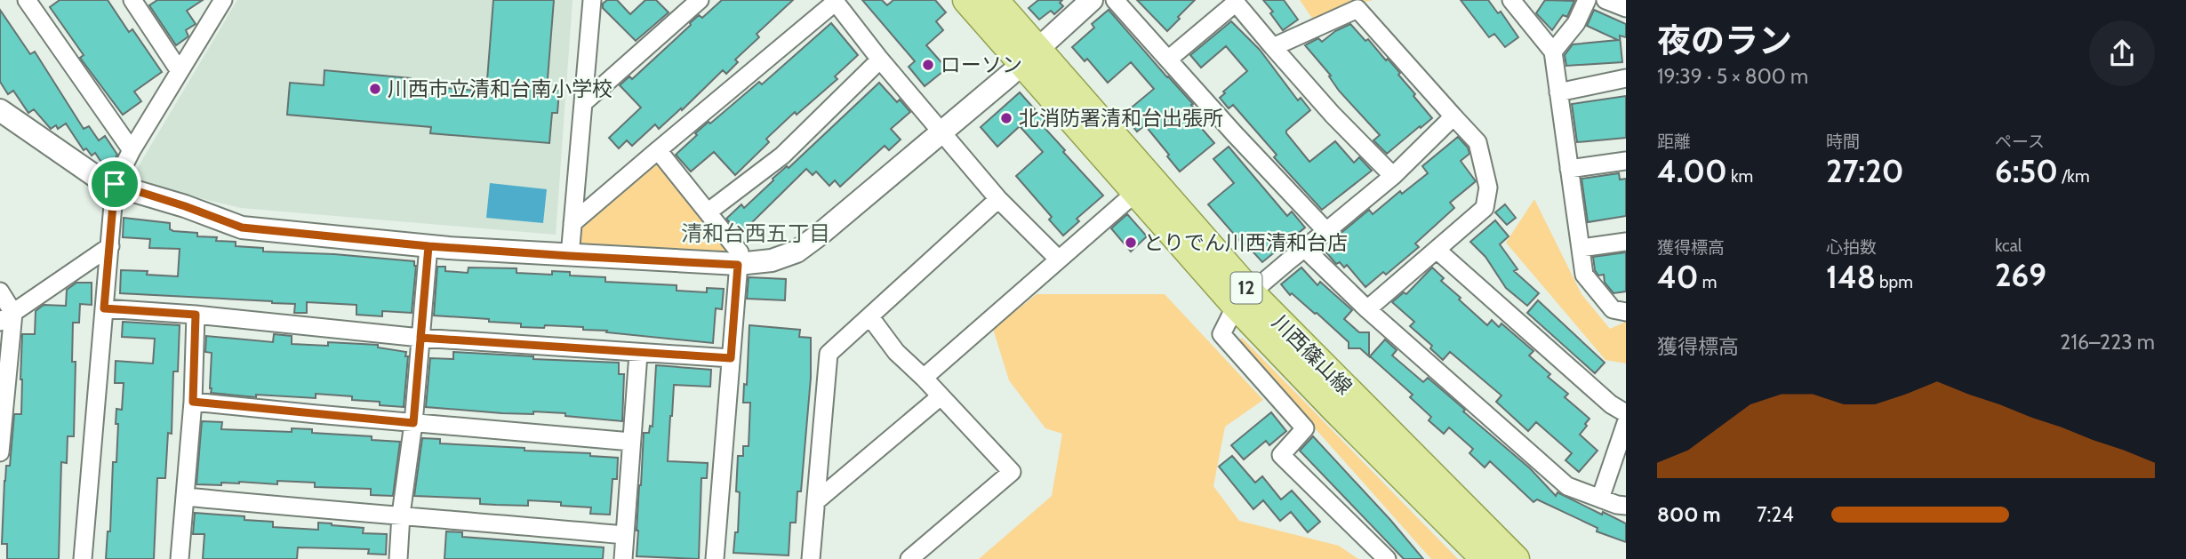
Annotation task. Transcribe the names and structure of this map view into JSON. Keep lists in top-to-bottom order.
{
  "streets": {
    "main road": ["12", "川西篠山線"]
  },
  "districts": ["清和台西五丁目"],
  "places": [
    "ローソン",
    "川西市立清和台南小学校",
    "北消防署清和台出張所",
    "とりでん川西清和台店"
  ],
  "page": {
    "heading": ["夜のラン", "19:39 · 5 × 800 m"],
    "stats": [
      ["距離", "4.00 km"],
      ["時間", "27:20"],
      ["ペース", "6:50 /km"],
      ["獲得標高", "40 m"],
      ["心拍数", "148 bpm"],
      ["kcal", "269"]
    ],
    "chart": ["獲得標高", "216–223 m"],
    "list": [
      {
        "name": "800 m",
        "note": "7:24"
      }
    ]
  }
}
